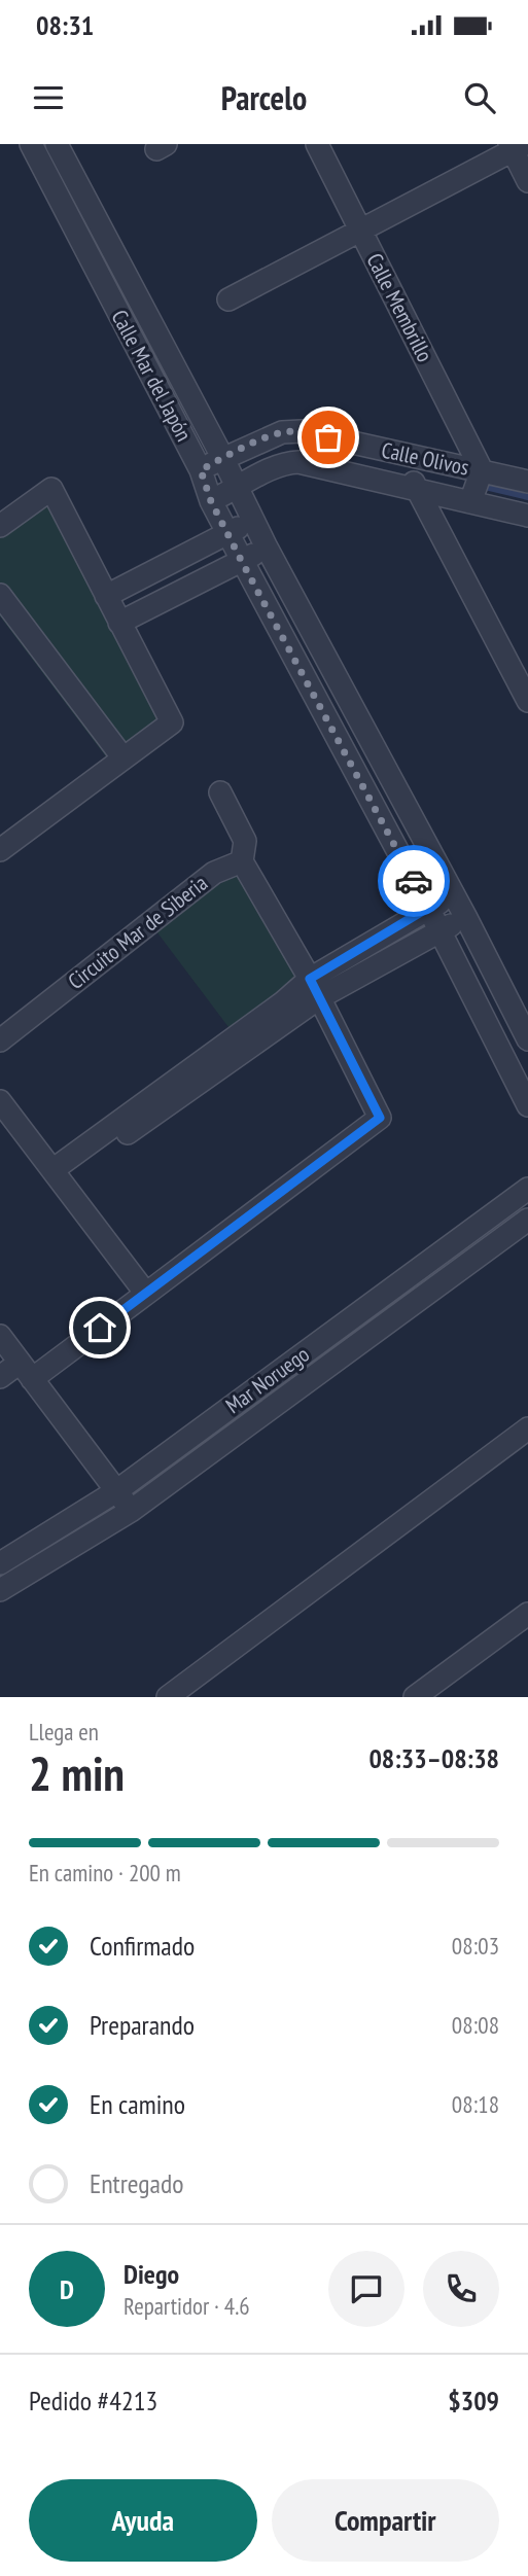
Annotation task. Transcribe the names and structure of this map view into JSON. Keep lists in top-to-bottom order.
{
  "streets": {
    "street": [
      "Calle Membrillo",
      "Calle Mar del Japón",
      "Calle Olivos",
      "Circuito Mar de Siberia",
      "Mar Noruego"
    ]
  },
  "crossings": [
    ["Calle Membrillo", "Calle Olivos"],
    ["Calle Mar del Japón", "Calle Olivos"]
  ],
  "page": {
    "status": "08:31",
    "header": "Parcelo",
    "heading": ["2 min", "Llega en", "08:33–08:38"],
    "panel": [
      "Diego",
      "Repartidor · 4.6",
      "Pedido #4213",
      "$309"
    ],
    "bar": "En camino · 200 m",
    "list": [
      ["Confirmado", "08:03"],
      ["Preparando", "08:08"],
      ["En camino", "08:18"],
      "Entregado"
    ],
    "round": "D",
    "buttons": ["Ayuda", "Compartir"]
  }
}
